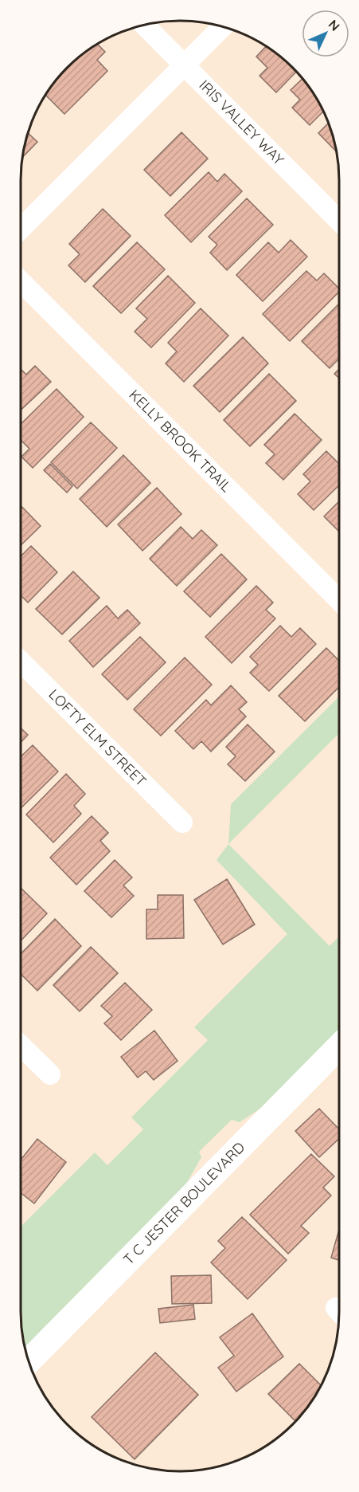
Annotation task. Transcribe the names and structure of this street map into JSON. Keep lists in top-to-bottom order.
{
  "streets": {
    "street": [
      "IRIS VALLEY WAY",
      "KELLY BROOK TRAIL",
      "LOFTY ELM STREET",
      "T C JESTER BOULEVARD"
    ]
  },
  "north": "top right"
}
